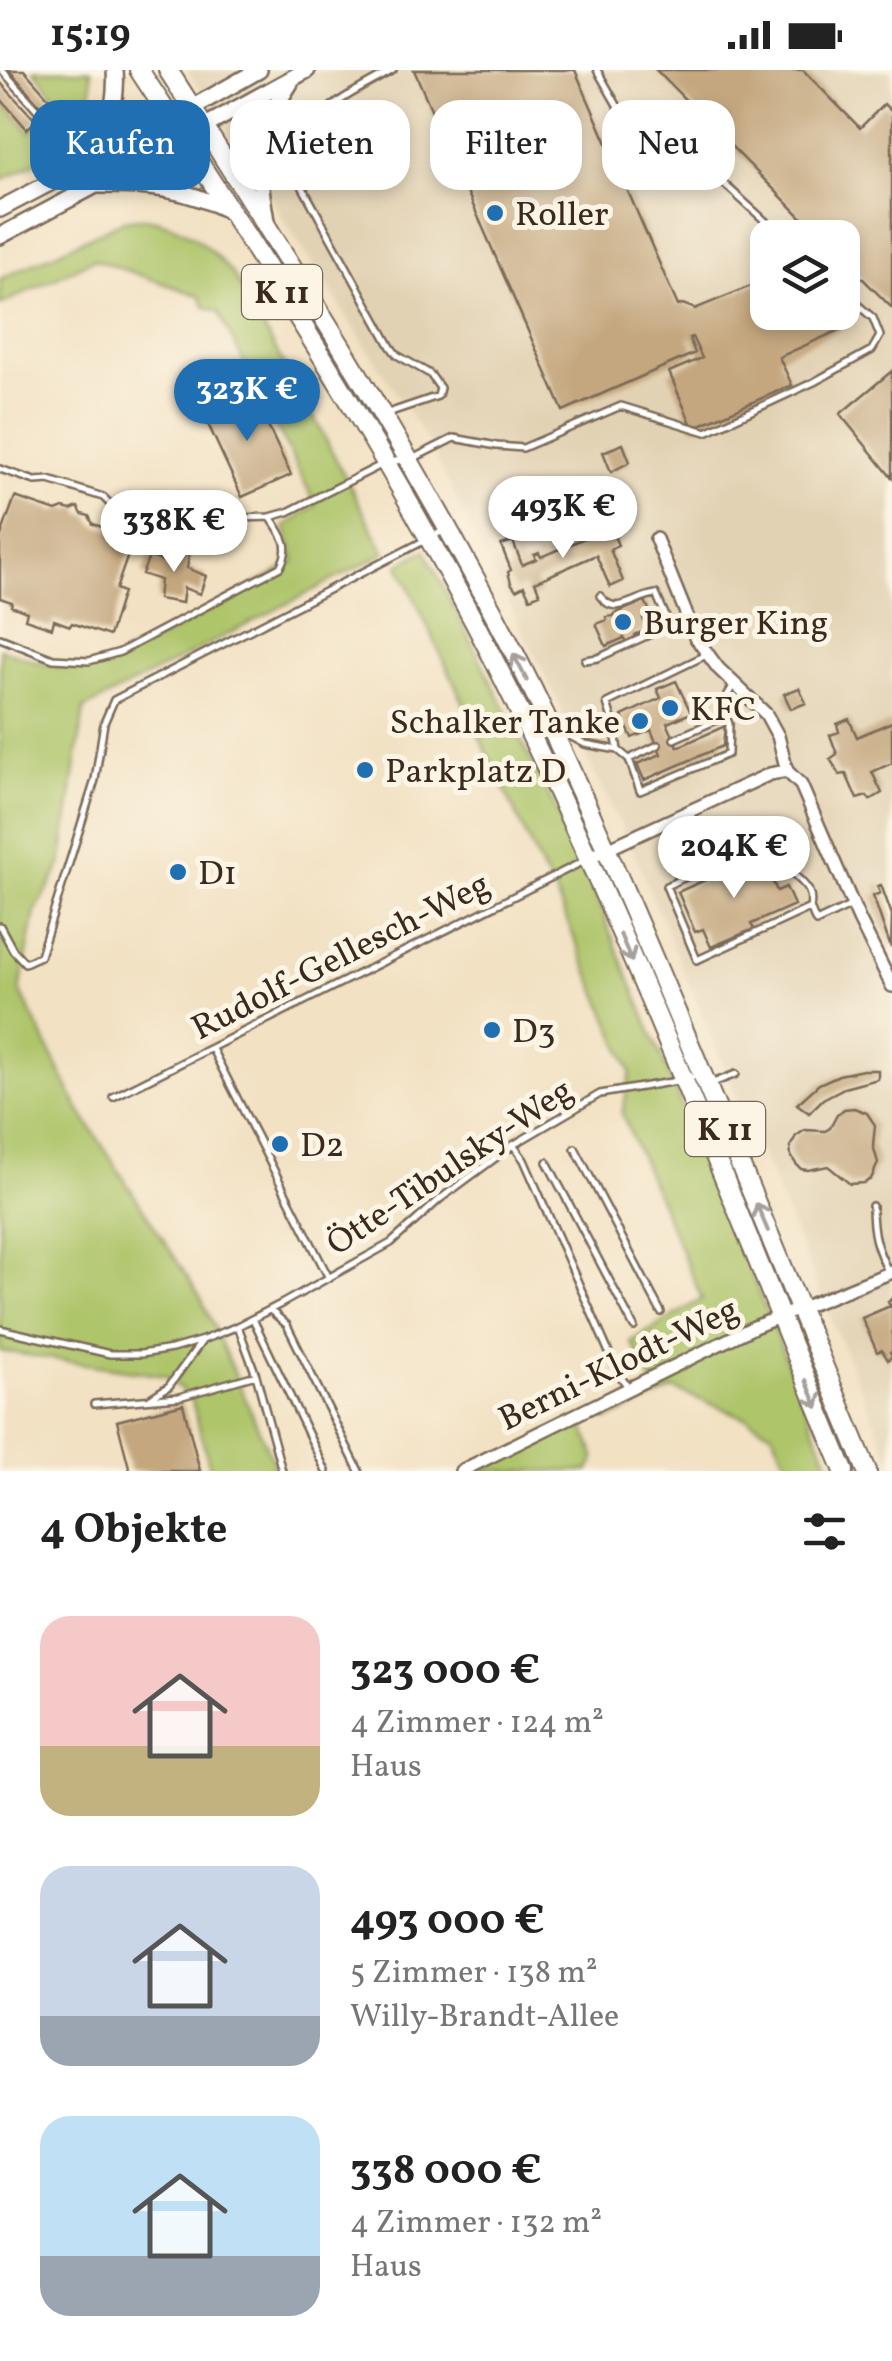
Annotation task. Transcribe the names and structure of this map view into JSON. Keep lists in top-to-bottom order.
{
  "streets": {
    "main road": ["K 11"],
    "street": ["Berni-Klodt-Weg"],
    "lane": ["Rudolf-Gellesch-Weg", "Ötte-Tibulsky-Weg"]
  },
  "crossings": [
    ["K 11", "Rudolf-Gellesch-Weg"],
    ["K 11", "Ötte-Tibulsky-Weg"],
    ["K 11", "Berni-Klodt-Weg"]
  ],
  "places": [
    "Roller",
    "Burger King",
    "KFC",
    "Schalker Tanke",
    "Parkplatz D",
    "D1",
    "D3",
    "D2"
  ],
  "page": {
    "status": "15:19",
    "chip": [
      "Kaufen",
      "Mieten",
      "Filter",
      "Neu"
    ],
    "price": [
      "323K €",
      "493K €",
      "338K €",
      "204K €"
    ],
    "heading": "4 Objekte",
    "list": [
      {
        "name": "323 000 €",
        "note": "4 Zimmer · 124 m² · Haus"
      },
      {
        "name": "493 000 €",
        "note": "5 Zimmer · 138 m² · Willy-Brandt-Allee"
      },
      {
        "name": "338 000 €",
        "note": "4 Zimmer · 132 m² · Haus"
      }
    ]
  }
}
